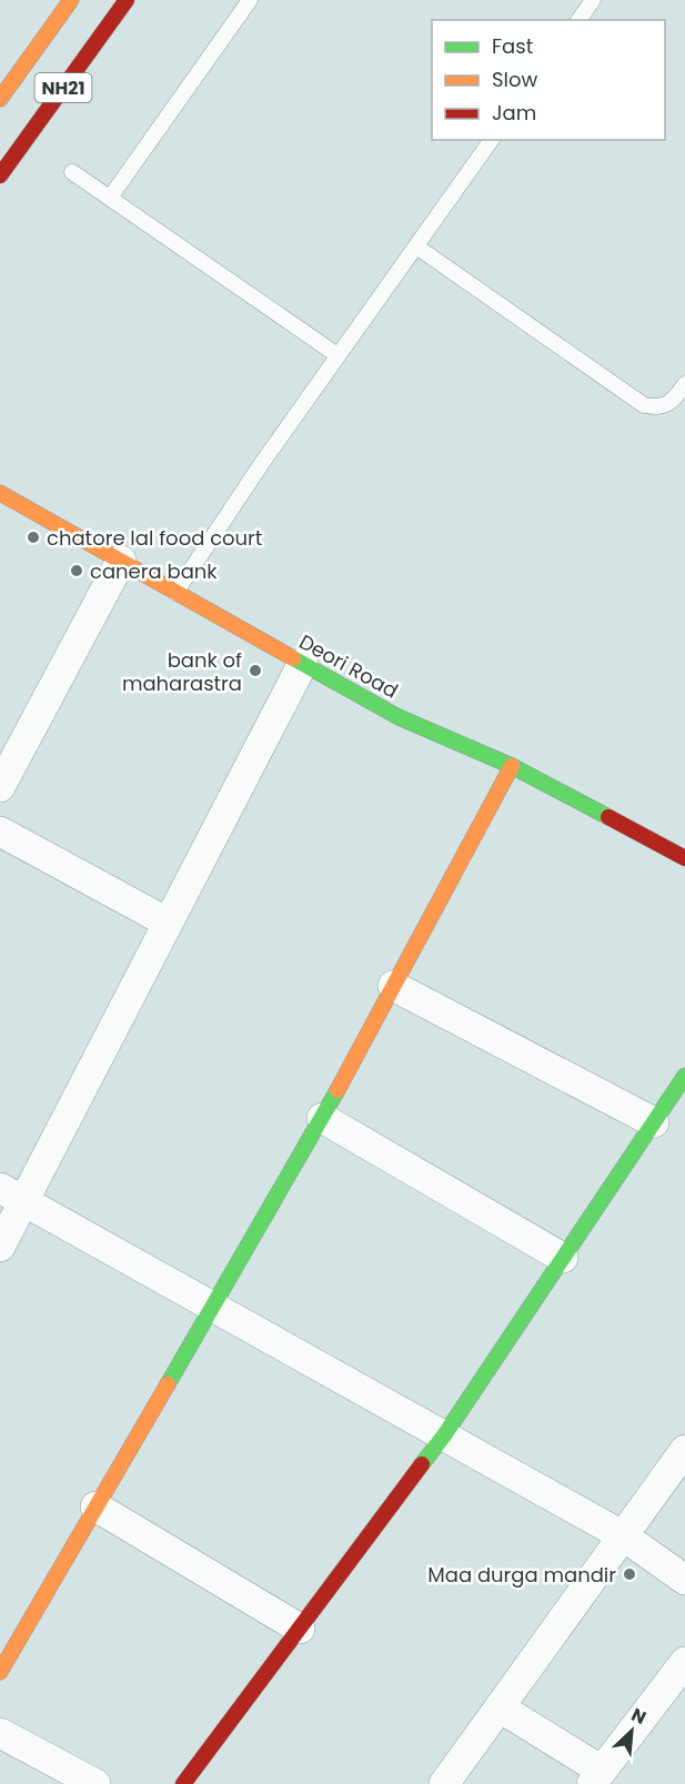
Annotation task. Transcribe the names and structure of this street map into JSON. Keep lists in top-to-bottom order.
{
  "streets": {
    "main road": ["NH21", "Deori Road"]
  },
  "places": [
    "chatore lal food court",
    "canera bank",
    "bank of maharastra",
    "Maa durga mandir"
  ],
  "legend": ["Fast", "Slow", "Jam"],
  "north": "top right"
}
